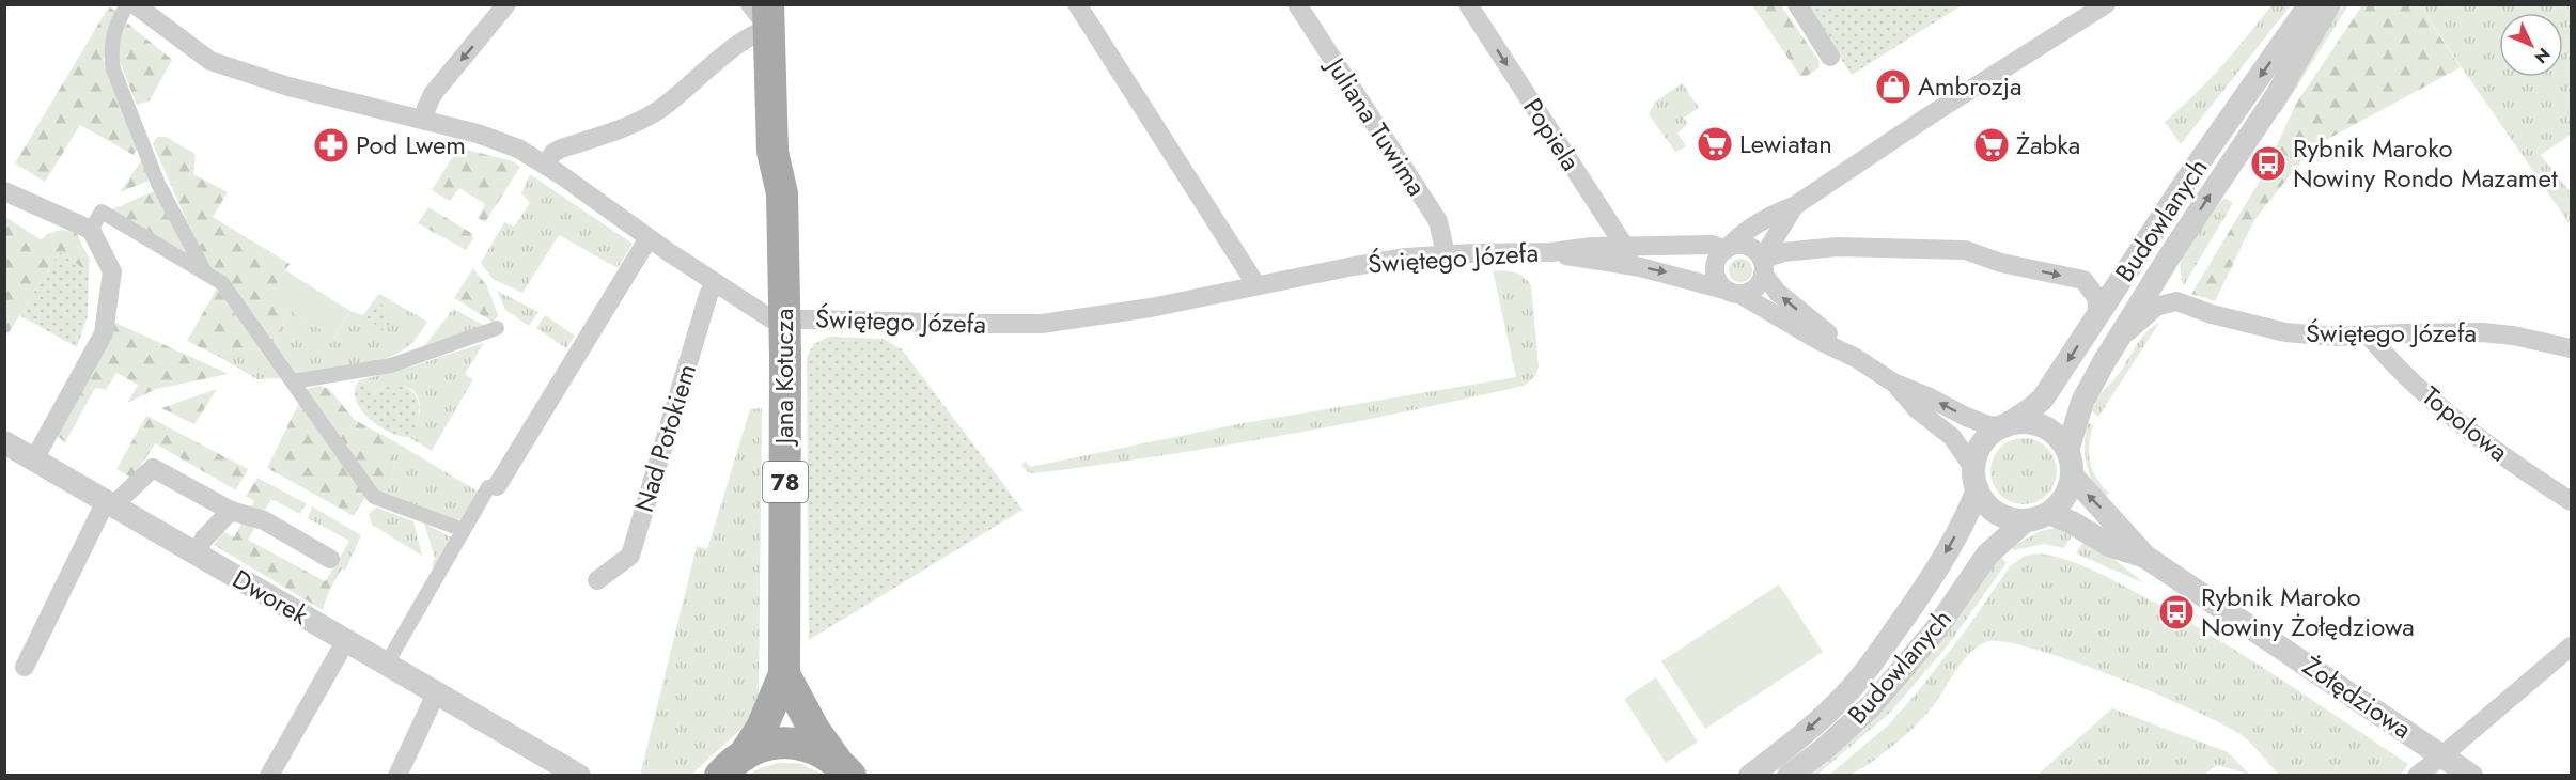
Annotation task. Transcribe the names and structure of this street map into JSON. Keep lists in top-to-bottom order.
{
  "streets": {
    "main road": ["Jana Kotucza", "78"],
    "street": [
      "Juliana Tuwima",
      "Popiela",
      "Budowlanych",
      "Świętego Józefa",
      "Topolowa",
      "Nad Potokiem",
      "Dworek",
      "Żołędziowa"
    ]
  },
  "crossings": [
    ["Juliana Tuwima", "Świętego Józefa"],
    ["Popiela", "Świętego Józefa"],
    ["Budowlanych", "Świętego Józefa"],
    ["Budowlanych", "Żołędziowa"],
    ["Świętego Józefa", "Jana Kotucza"],
    ["Świętego Józefa", "Topolowa"],
    ["Świętego Józefa", "Nad Potokiem"],
    ["Świętego Józefa", "Żołędziowa"],
    ["Jana Kotucza", "78"]
  ],
  "one_way": ["Popiela"],
  "places": {
    "shop": ["Ambrozja"],
    "supermarket": ["Lewiatan", "Żabka"],
    "pharmacy": ["Pod Lwem"],
    "bus stop": ["Rybnik Maroko Nowiny Rondo Mazamet", "Rybnik Maroko Nowiny Żołędziowa"]
  },
  "north": "bottom right"
}
